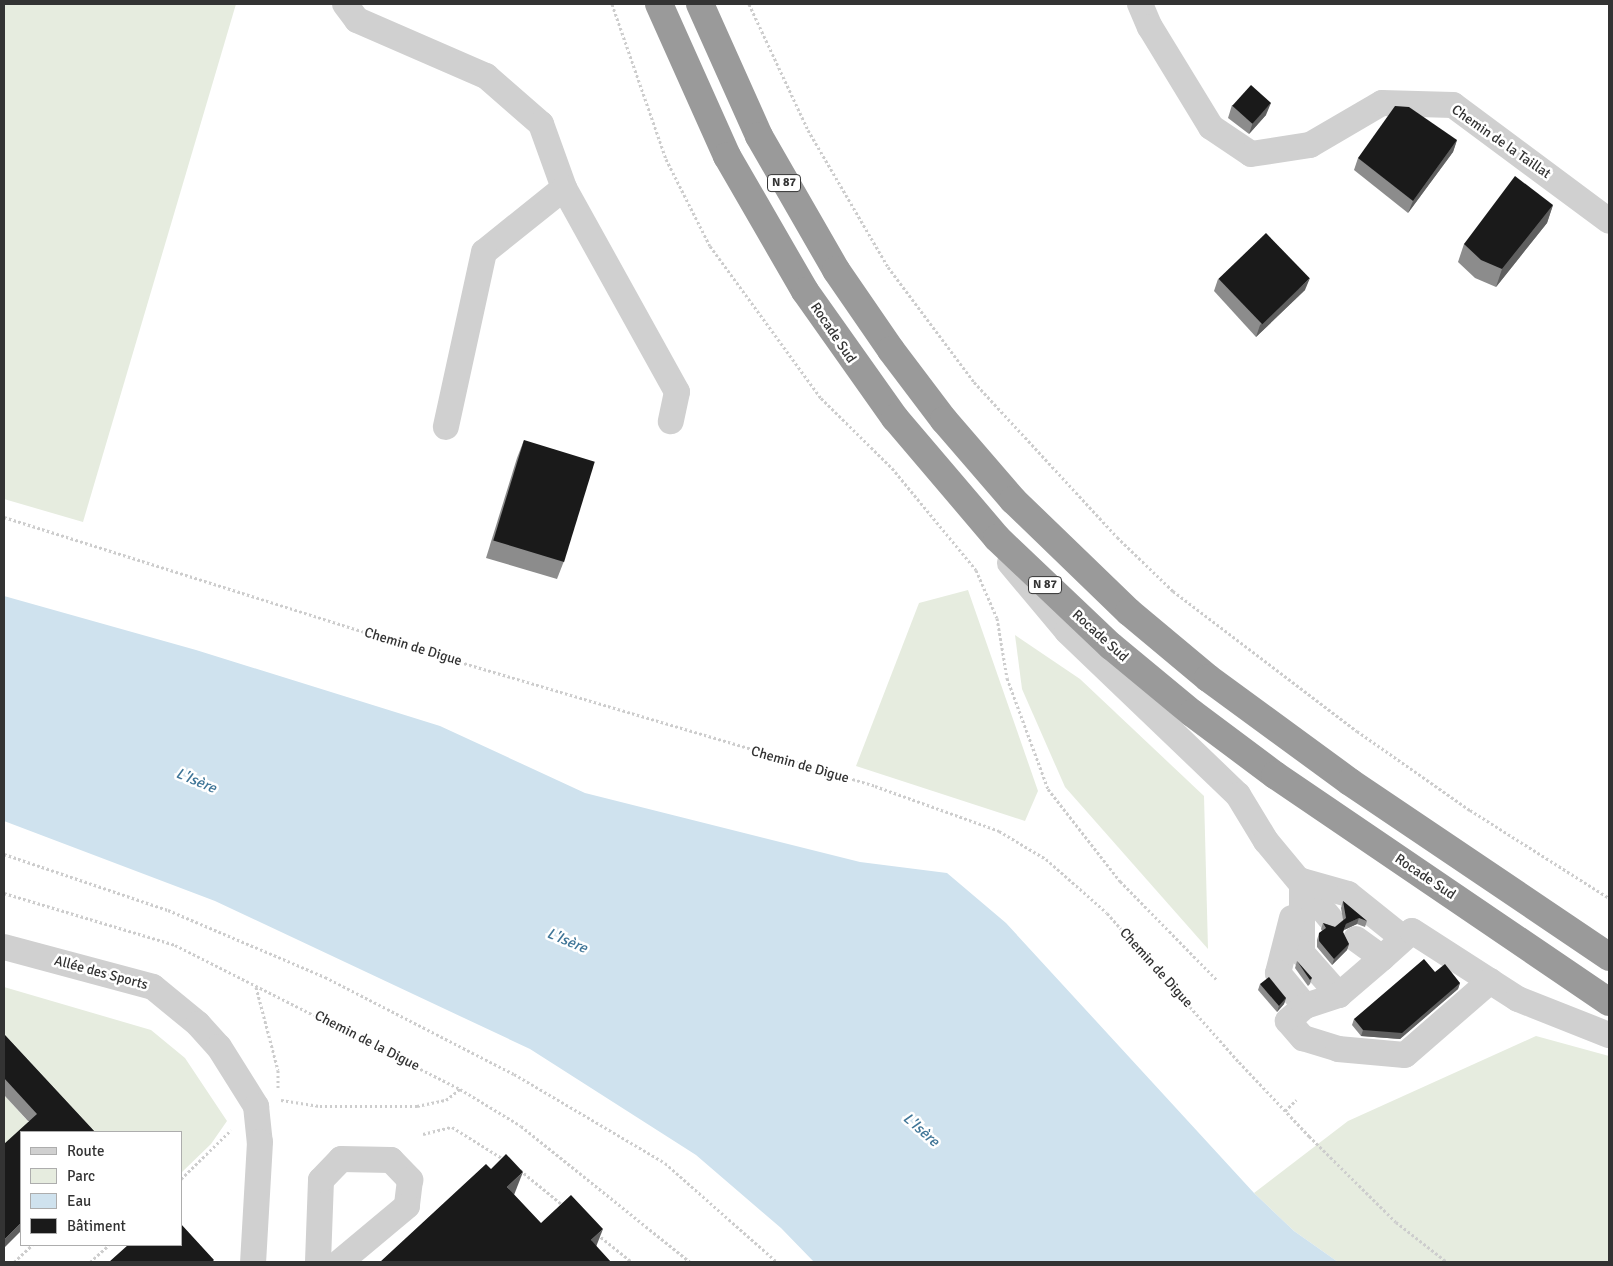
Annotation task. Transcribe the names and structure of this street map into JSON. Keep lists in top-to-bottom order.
{
  "streets": {
    "highway": ["N 87", "Rocade Sud"],
    "street": ["Chemin de la Taillat", "Allée des Sports"],
    "path": ["Chemin de Digue", "Chemin de la Digue"]
  },
  "water": ["L'Isère"],
  "legend": [
    "Route",
    "Parc",
    "Eau",
    "Bâtiment"
  ]
}
